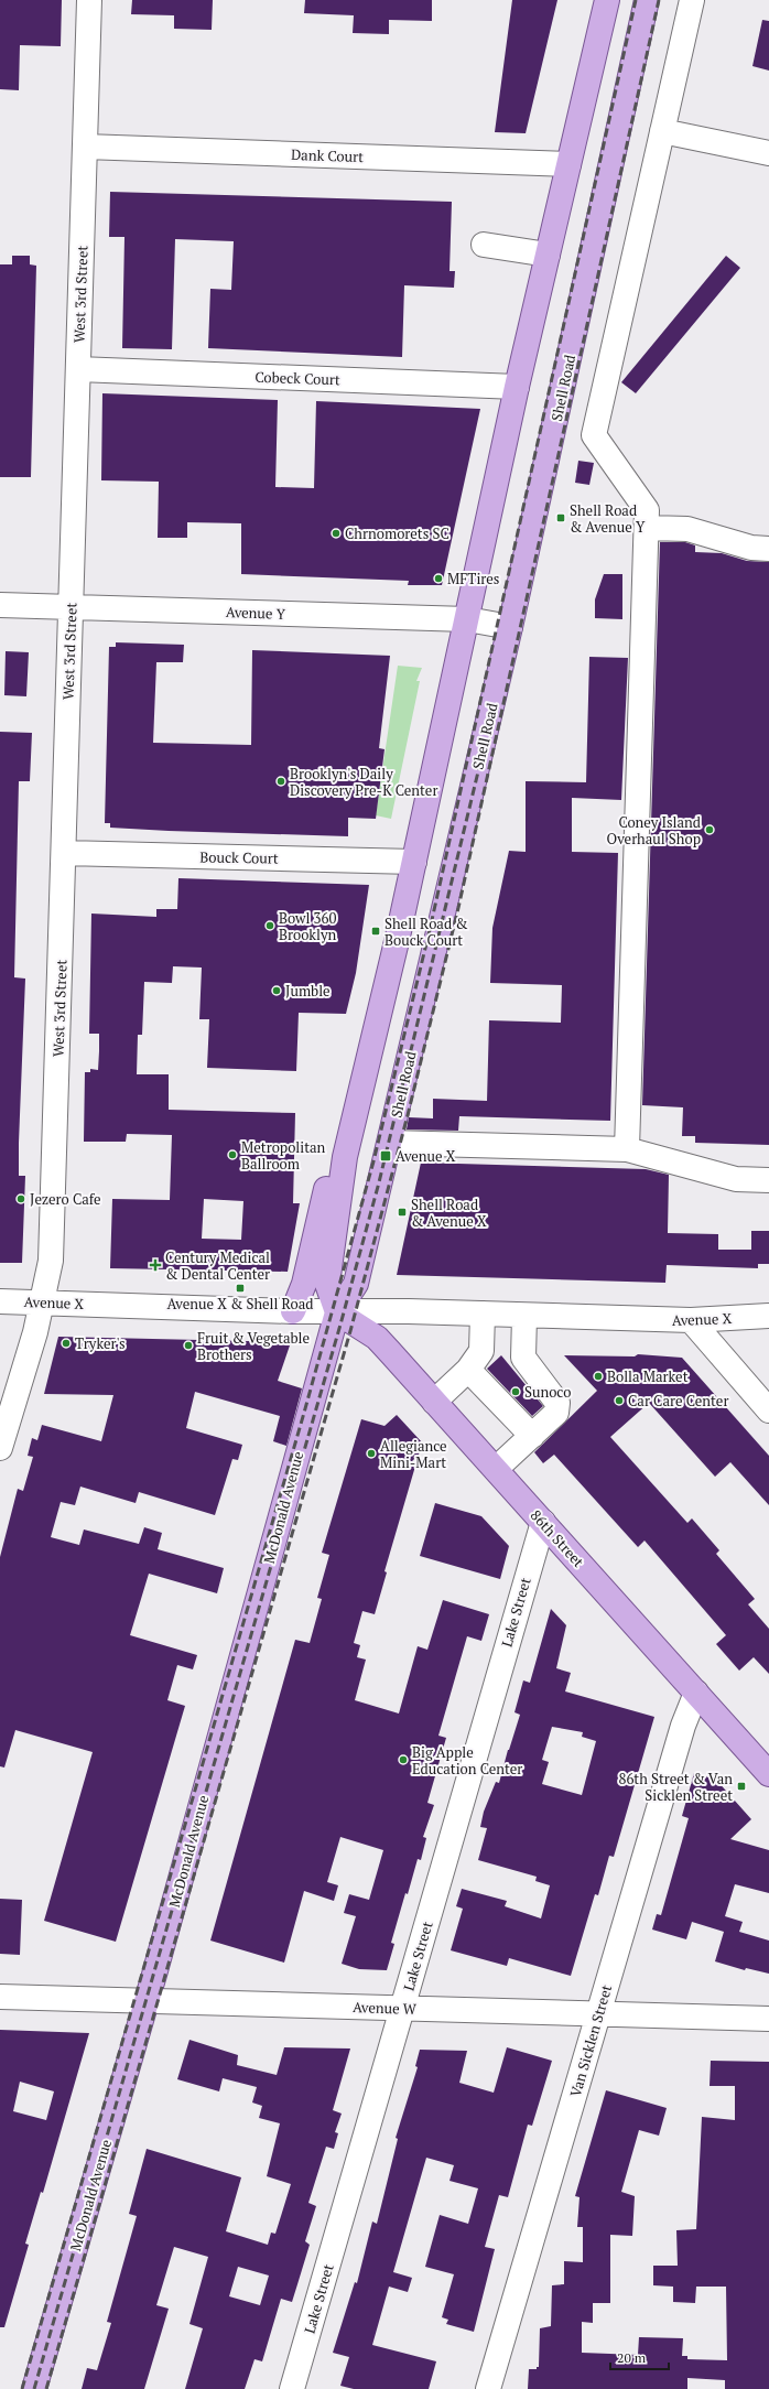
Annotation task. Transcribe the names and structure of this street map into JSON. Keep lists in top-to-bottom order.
{
  "streets": {
    "main road": ["Shell Road", "McDonald Avenue", "86th Street"],
    "street": [
      "Dank Court",
      "West 3rd Street",
      "Cobeck Court",
      "Avenue Y",
      "Bouck Court",
      "Avenue X",
      "Lake Street",
      "Avenue W",
      "Van Sicklen Street"
    ]
  },
  "crossings": [
    ["Dank Court", "West 3rd Street"],
    ["West 3rd Street", "Cobeck Court"],
    ["West 3rd Street", "Avenue Y"],
    ["West 3rd Street", "Bouck Court"],
    ["West 3rd Street", "Avenue X"],
    ["Shell Road", "Avenue Y"],
    ["Shell Road", "Avenue X"],
    ["Shell Road", "McDonald Avenue"],
    ["Shell Road", "86th Street"],
    ["Avenue X", "McDonald Avenue"],
    ["Avenue X", "86th Street"],
    ["McDonald Avenue", "86th Street"],
    ["McDonald Avenue", "Avenue W"],
    ["86th Street", "Lake Street"],
    ["86th Street", "Van Sicklen Street"],
    ["Lake Street", "Avenue W"],
    ["Avenue W", "Van Sicklen Street"]
  ],
  "places": {
    "transit": [
      "Shell Road & Avenue Y",
      "Shell Road & Bouck Court",
      "Avenue X",
      "Shell Road & Avenue X",
      "Avenue X & Shell Road",
      "86th Street & Van Sicklen Street"
    ],
    "other": [
      "Chrnomorets SC",
      "MFTires",
      "Brooklyn's Daily Discovery Pre-K Center",
      "Coney Island Overhaul Shop",
      "Bowl 360 Brooklyn",
      "Jumble",
      "Metropolitan Ballroom",
      "Jezero Cafe",
      "Tryker's",
      "Fruit & Vegetable Brothers",
      "Bolla Market",
      "Sunoco",
      "Car Care Center",
      "Allegiance Mini-Mart",
      "Big Apple Education Center"
    ],
    "health": ["Century Medical & Dental Center"]
  },
  "scale_bar": "20 m"
}
